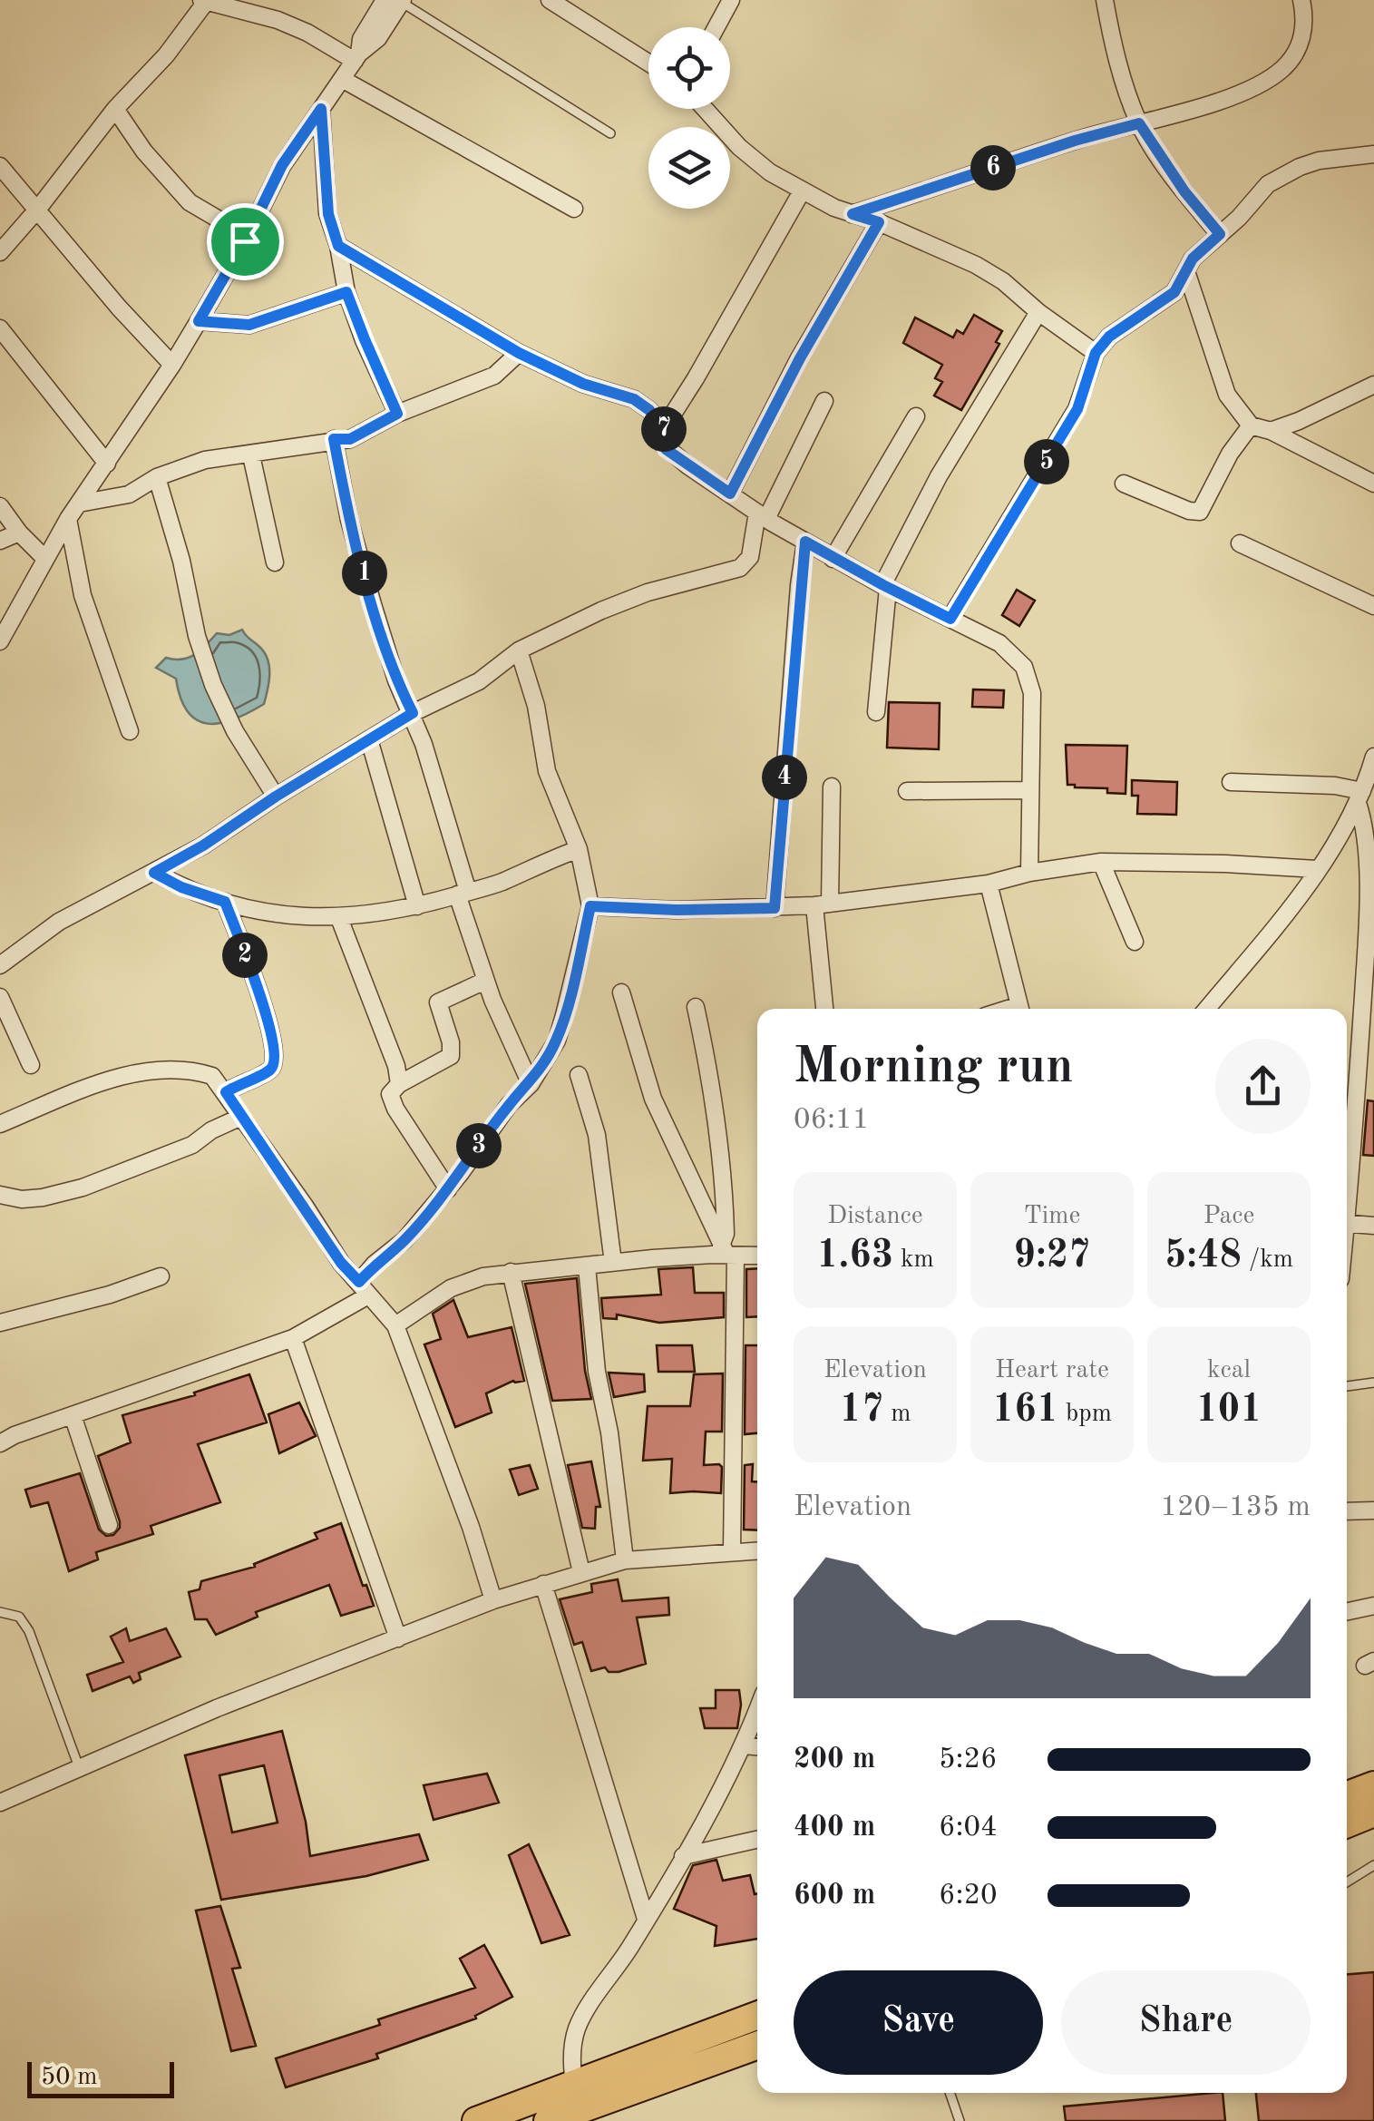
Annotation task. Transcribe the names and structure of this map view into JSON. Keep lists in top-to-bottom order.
{
  "scale_bar": "50 m",
  "page": {
    "pins": [
      "6",
      "7",
      "5",
      "1",
      "4",
      "2",
      "3"
    ],
    "heading": ["Morning run", "06:11"],
    "stats": [
      ["Distance", "1.63 km"],
      ["Time", "9:27"],
      ["Pace", "5:48 /km"],
      ["Elevation", "17 m"],
      ["Heart rate", "161 bpm"],
      ["kcal", "101"]
    ],
    "chart": ["Elevation", "120–135 m"],
    "list": [
      {
        "name": "200 m",
        "note": "5:26"
      },
      {
        "name": "400 m",
        "note": "6:04"
      },
      {
        "name": "600 m",
        "note": "6:20"
      }
    ],
    "buttons": ["Save", "Share"],
    "scale": "50 m"
  }
}
